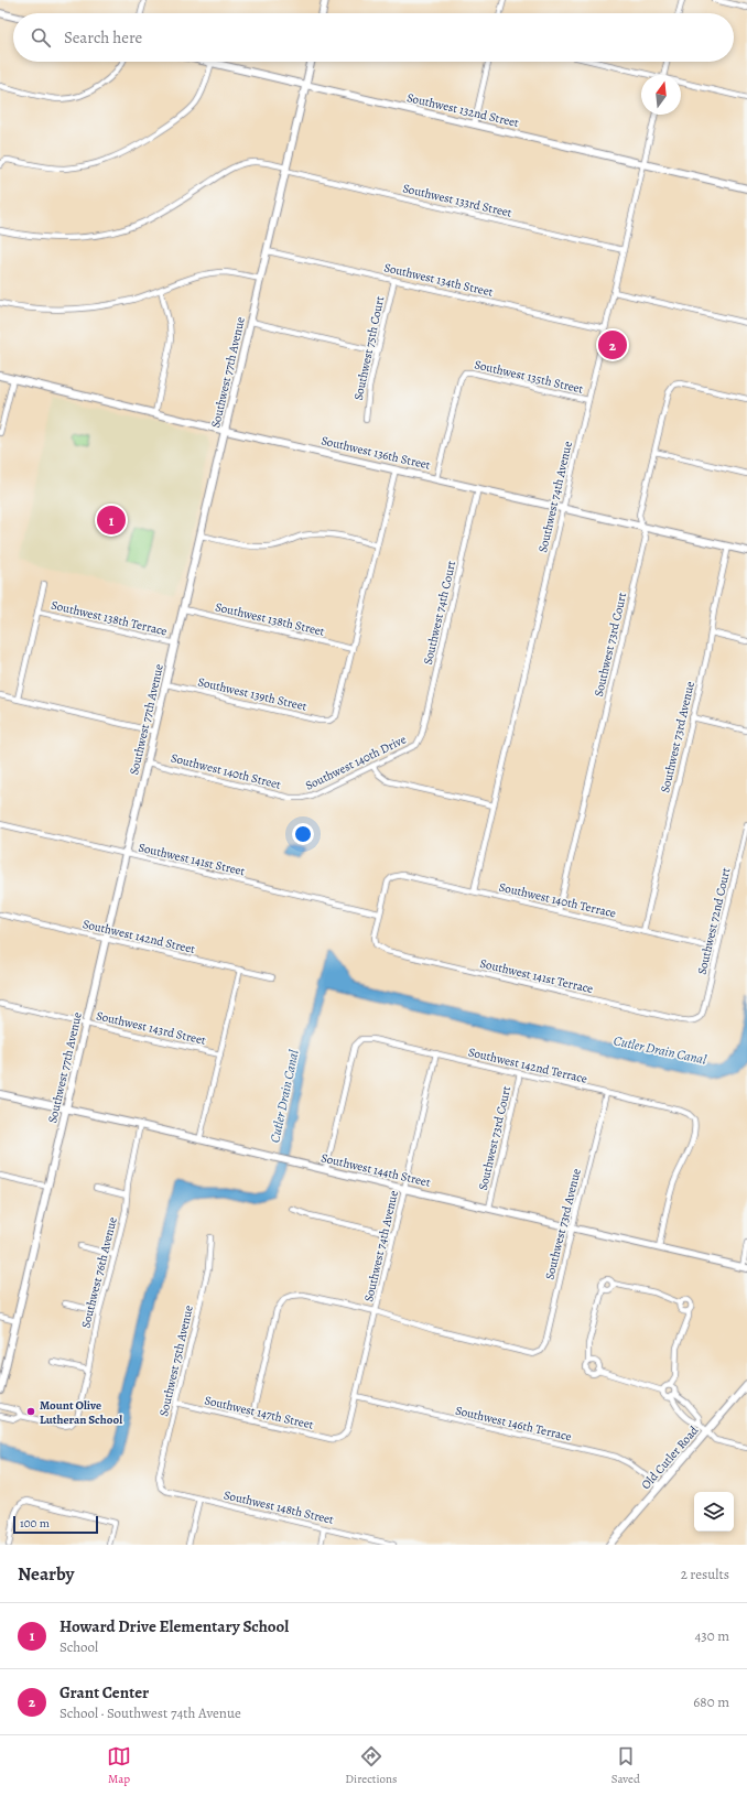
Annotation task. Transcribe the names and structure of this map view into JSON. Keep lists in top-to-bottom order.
{
  "streets": {
    "street": [
      "Southwest 132nd Street",
      "Southwest 133rd Street",
      "Southwest 134th Street",
      "Southwest 75th Court",
      "Southwest 77th Avenue",
      "Southwest 135th Street",
      "Southwest 136th Street",
      "Southwest 74th Avenue",
      "Southwest 74th Court",
      "Southwest 138th Terrace",
      "Southwest 138th Street",
      "Southwest 73rd Court",
      "Southwest 139th Street",
      "Southwest 73rd Avenue",
      "Southwest 140th Drive",
      "Southwest 140th Street",
      "Southwest 141st Street",
      "Southwest 140th Terrace",
      "Southwest 72nd Court",
      "Southwest 142nd Street",
      "Southwest 141st Terrace",
      "Southwest 143rd Street",
      "Southwest 142nd Terrace",
      "Southwest 144th Street",
      "Southwest 76th Avenue",
      "Southwest 75th Avenue",
      "Southwest 147th Street",
      "Southwest 146th Terrace",
      "Old Cutler Road",
      "Southwest 148th Street"
    ]
  },
  "crossings": [
    ["Southwest 132nd Street", "Southwest 77th Avenue"],
    ["Southwest 132nd Street", "Southwest 74th Avenue"],
    ["Southwest 133rd Street", "Southwest 77th Avenue"],
    ["Southwest 133rd Street", "Southwest 74th Avenue"],
    ["Southwest 134th Street", "Southwest 75th Court"],
    ["Southwest 134th Street", "Southwest 77th Avenue"],
    ["Southwest 134th Street", "Southwest 74th Avenue"],
    ["Southwest 77th Avenue", "Southwest 136th Street"],
    ["Southwest 77th Avenue", "Southwest 138th Terrace"],
    ["Southwest 77th Avenue", "Southwest 138th Street"],
    ["Southwest 77th Avenue", "Southwest 139th Street"],
    ["Southwest 77th Avenue", "Southwest 140th Street"],
    ["Southwest 77th Avenue", "Southwest 141st Street"],
    ["Southwest 77th Avenue", "Southwest 142nd Street"],
    ["Southwest 77th Avenue", "Southwest 143rd Street"],
    ["Southwest 77th Avenue", "Southwest 144th Street"],
    ["Southwest 135th Street", "Southwest 136th Street"],
    ["Southwest 135th Street", "Southwest 74th Avenue"],
    ["Southwest 136th Street", "Southwest 74th Avenue"],
    ["Southwest 136th Street", "Southwest 74th Court"],
    ["Southwest 136th Street", "Southwest 73rd Court"],
    ["Southwest 136th Street", "Southwest 73rd Avenue"],
    ["Southwest 74th Avenue", "Southwest 73rd Avenue"],
    ["Southwest 74th Avenue", "Southwest 140th Terrace"],
    ["Southwest 74th Avenue", "Southwest 142nd Terrace"],
    ["Southwest 74th Avenue", "Southwest 144th Street"],
    ["Southwest 74th Avenue", "Southwest 147th Street"],
    ["Southwest 74th Avenue", "Southwest 146th Terrace"],
    ["Southwest 74th Court", "Southwest 140th Drive"],
    ["Southwest 138th Street", "Southwest 139th Street"],
    ["Southwest 73rd Court", "Southwest 140th Terrace"],
    ["Southwest 73rd Court", "Southwest 142nd Terrace"],
    ["Southwest 73rd Court", "Southwest 144th Street"],
    ["Southwest 73rd Avenue", "Southwest 140th Terrace"],
    ["Southwest 73rd Avenue", "Southwest 142nd Terrace"],
    ["Southwest 73rd Avenue", "Southwest 144th Street"],
    ["Southwest 140th Drive", "Southwest 140th Street"],
    ["Southwest 141st Street", "Southwest 140th Terrace"],
    ["Southwest 141st Street", "Southwest 141st Terrace"],
    ["Southwest 140th Terrace", "Southwest 72nd Court"],
    ["Southwest 140th Terrace", "Southwest 141st Terrace"],
    ["Southwest 72nd Court", "Southwest 141st Terrace"],
    ["Southwest 142nd Terrace", "Southwest 144th Street"],
    ["Southwest 144th Street", "Southwest 76th Avenue"],
    ["Southwest 75th Avenue", "Southwest 147th Street"],
    ["Southwest 75th Avenue", "Southwest 148th Street"],
    ["Southwest 146th Terrace", "Old Cutler Road"]
  ],
  "water": ["Cutler Drain Canal"],
  "places": ["Mount Olive Lutheran School"],
  "scale_bar": "100 m",
  "north": "top",
  "page": {
    "search": "Search here",
    "pins": ["2", "1"],
    "scale": "100 m",
    "heading": ["Nearby", "2 results"],
    "list": [
      {
        "mark": "1",
        "name": "Howard Drive Elementary School",
        "note": "School",
        "value": "430 m"
      },
      {
        "mark": "2",
        "name": "Grant Center",
        "note": "School · Southwest 74th Avenue",
        "value": "680 m"
      }
    ],
    "nav": ["Map", "Directions", "Saved"]
  }
}
